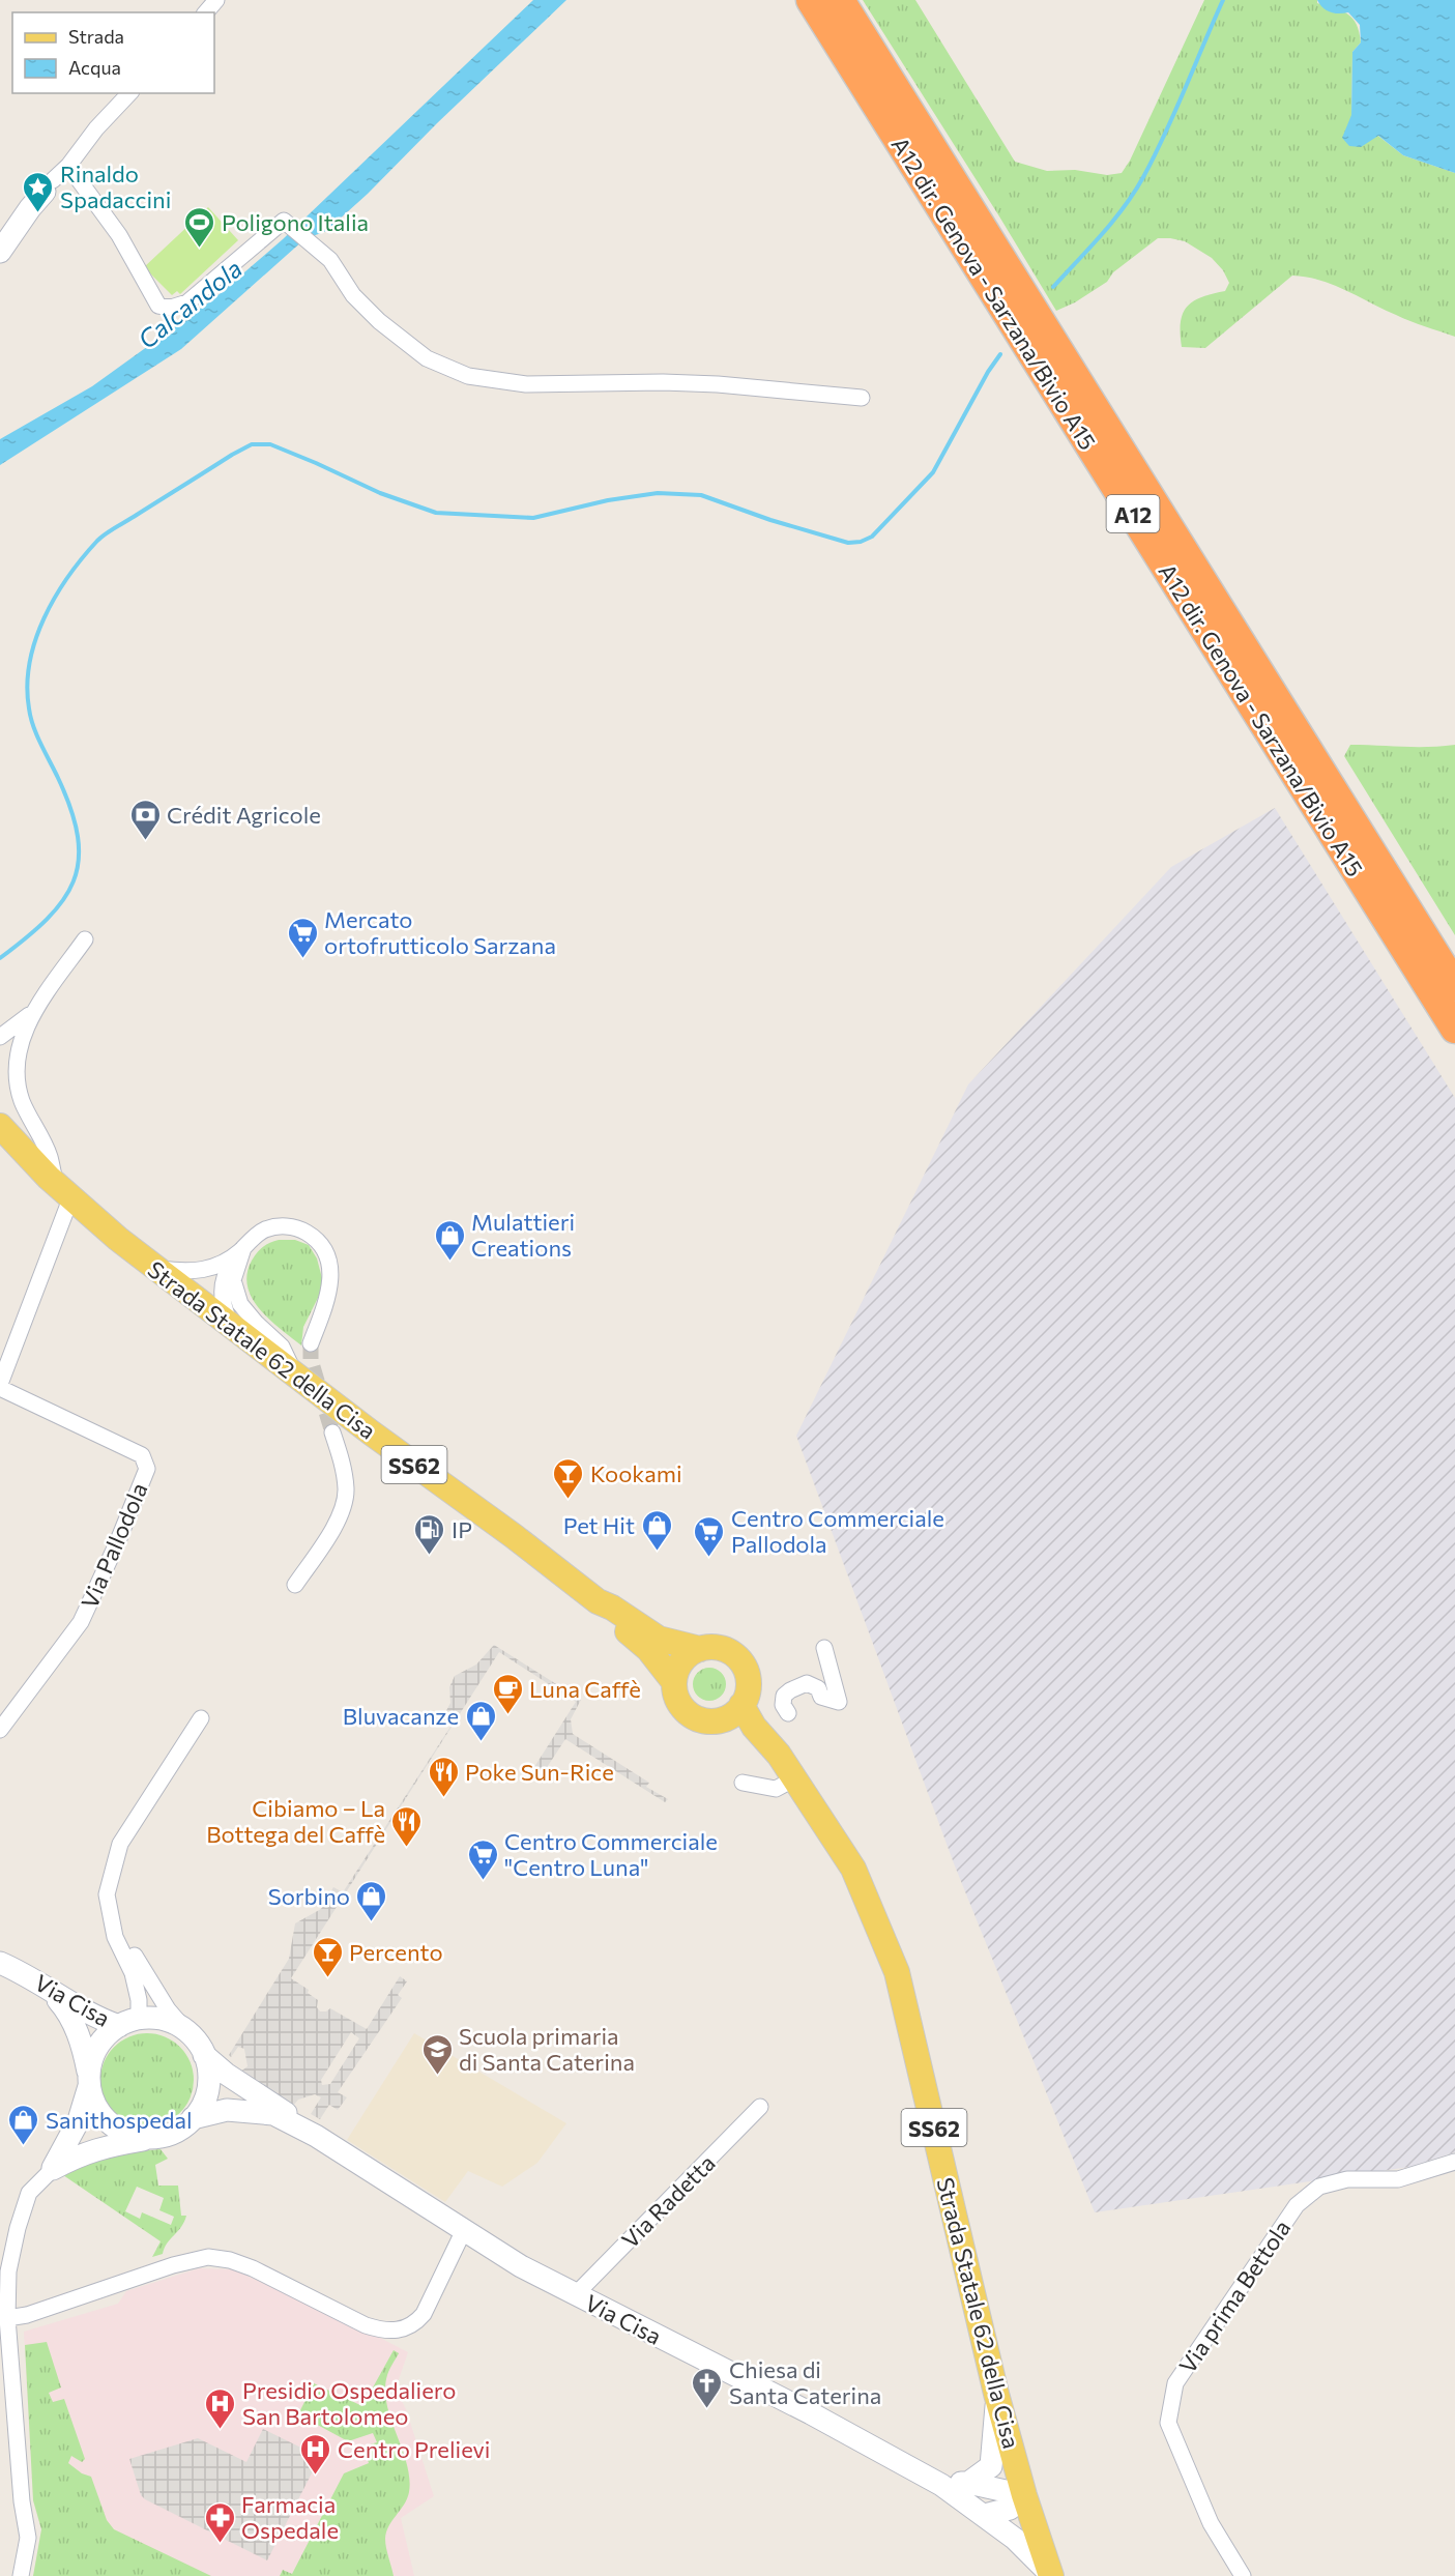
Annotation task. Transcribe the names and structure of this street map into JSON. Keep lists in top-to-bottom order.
{
  "streets": {
    "highway": ["A12 dir. Genova - Sarzana/Bivio A15", "A12"],
    "main road": ["Strada Statale 62 della Cisa", "SS62"],
    "street": [
      "Via Pallodola",
      "Via Cisa",
      "Via Radetta",
      "Via prima Bettola"
    ]
  },
  "crossings": [
    ["Strada Statale 62 della Cisa", "Via Pallodola"],
    ["Strada Statale 62 della Cisa", "Via Cisa"],
    ["Via Cisa", "Via Radetta"]
  ],
  "water": ["Calcandola"],
  "places": {
    "place": ["Rinaldo Spadaccini"],
    "sports": ["Poligono Italia"],
    "bank": ["Crédit Agricole"],
    "supermarket": ["Mercato ortofrutticolo Sarzana", "Centro Commerciale Pallodola", "Centro Commerciale \"Centro Luna\""],
    "shop": [
      "Mulattieri Creations",
      "Pet Hit",
      "Bluvacanze",
      "Sorbino",
      "Sanithospedal"
    ],
    "bar": ["Kookami", "Percento"],
    "fuel station": ["IP"],
    "cafe": ["Luna Caffè"],
    "restaurant": ["Poke Sun-Rice", "Cibiamo – La Bottega del Caffè"],
    "school or university": ["Scuola primaria di Santa Caterina"],
    "church": ["Chiesa di Santa Caterina"],
    "hospital": ["Presidio Ospedaliero San Bartolomeo", "Centro Prelievi"],
    "pharmacy": ["Farmacia Ospedale"]
  },
  "legend": ["Strada", "Acqua"]
}
